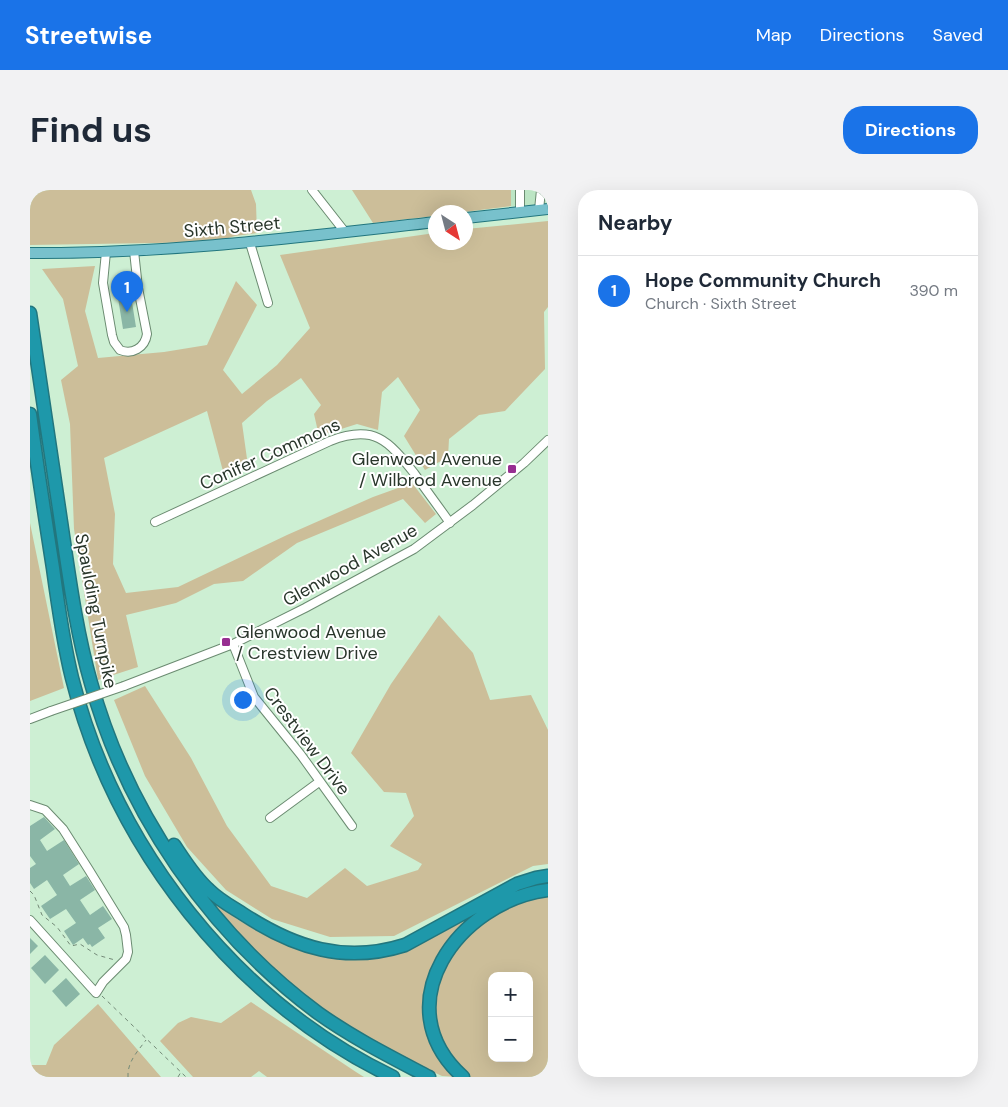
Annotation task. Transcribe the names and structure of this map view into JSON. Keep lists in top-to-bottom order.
{
  "streets": {
    "highway": ["Spaulding Turnpike"],
    "main road": ["Sixth Street"],
    "street": ["Conifer Commons", "Glenwood Avenue", "Crestview Drive"]
  },
  "crossings": [
    ["Conifer Commons", "Glenwood Avenue"],
    ["Glenwood Avenue", "Crestview Drive"]
  ],
  "places": {
    "transit": ["Glenwood Avenue / Wilbrod Avenue", "Glenwood Avenue / Crestview Drive"]
  },
  "north": "bottom right",
  "page": {
    "header": "Streetwise",
    "nav": ["Map", "Directions", "Saved"],
    "buttons": "Directions",
    "title": "Find us",
    "heading": "Nearby",
    "list": [
      {
        "mark": "1",
        "name": "Hope Community Church",
        "note": "Church · Sixth Street",
        "value": "390 m"
      }
    ],
    "pins": "1",
    "map_buttons": ["+", "−"]
  }
}
